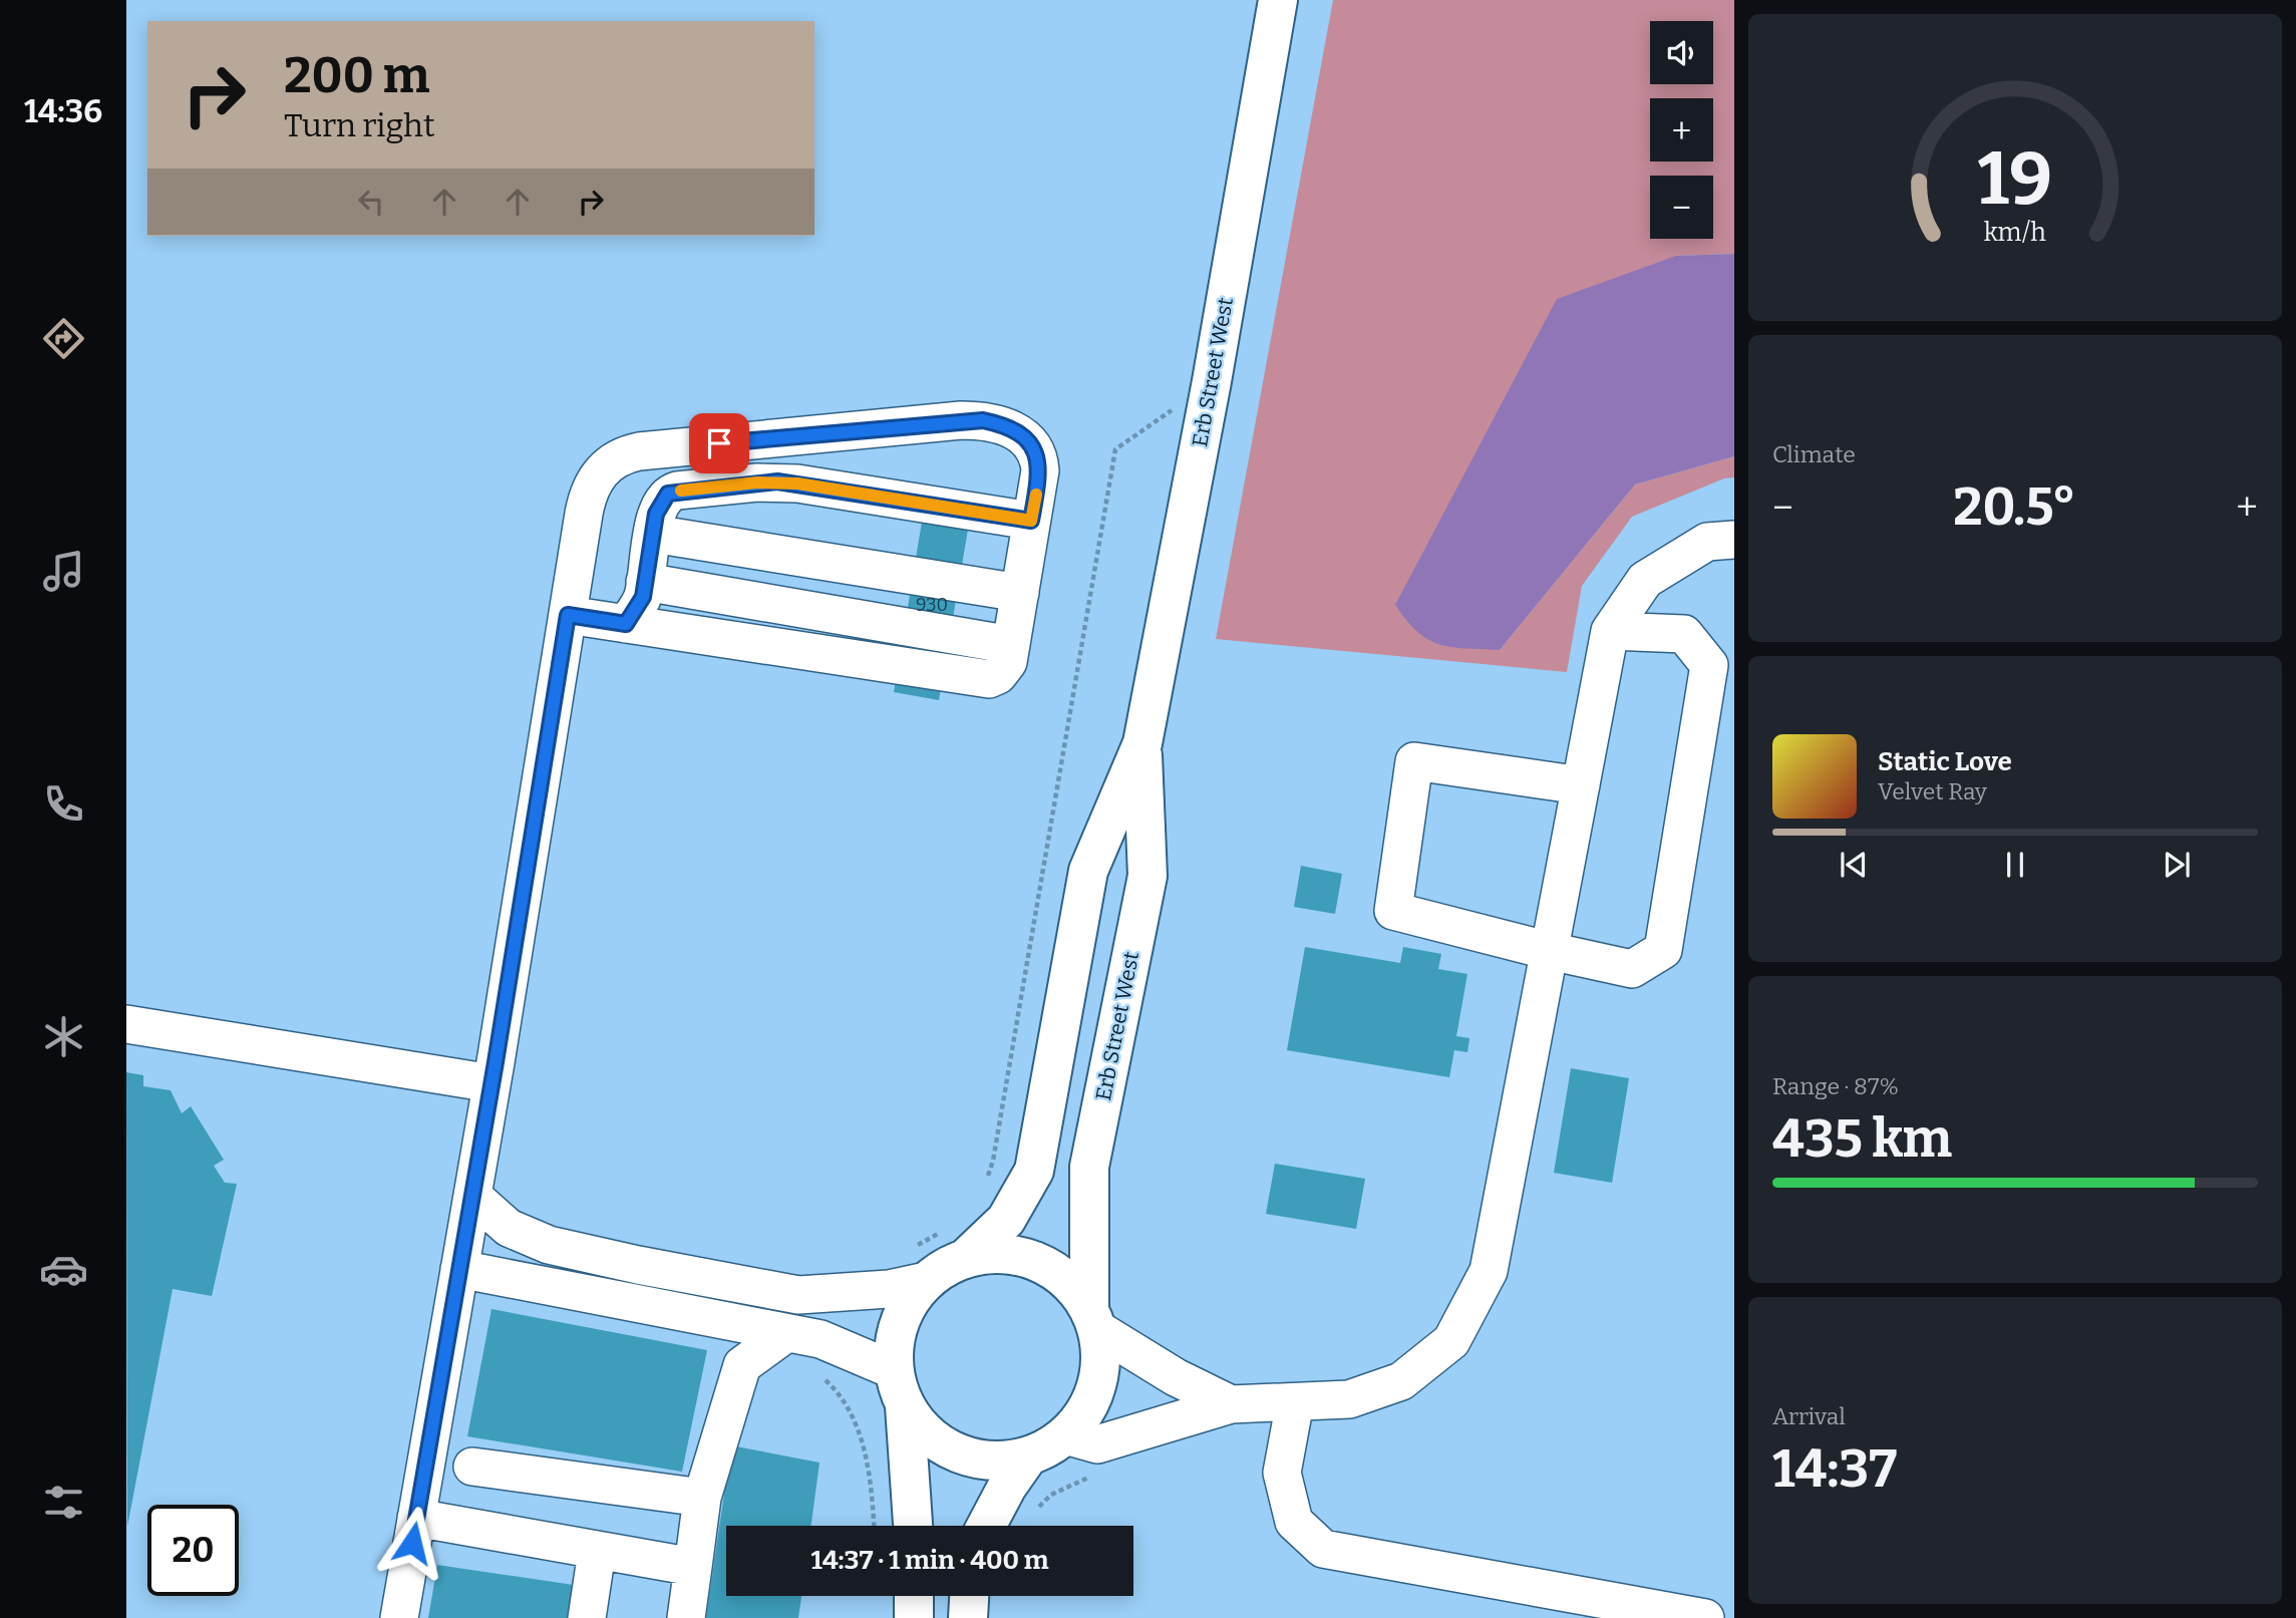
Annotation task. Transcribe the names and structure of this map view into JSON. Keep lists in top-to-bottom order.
{
  "streets": {
    "main road": ["Erb Street West"]
  },
  "house_numbers": ["930"],
  "page": {
    "tabs": "14:36",
    "map_buttons": ["+", "−"],
    "turn": ["200 m", "Turn right"],
    "tile": [
      "Climate",
      ["Range · 87%", "435 km"],
      ["Arrival", "14:37"]
    ],
    "heat": ["−", "20.5°", "+"],
    "song": ["Static Love", "Velvet Ray"],
    "limit": "20",
    "trip": "14:37 · 1 min · 400 m",
    "gauge": ["19", "km/h"]
  }
}
